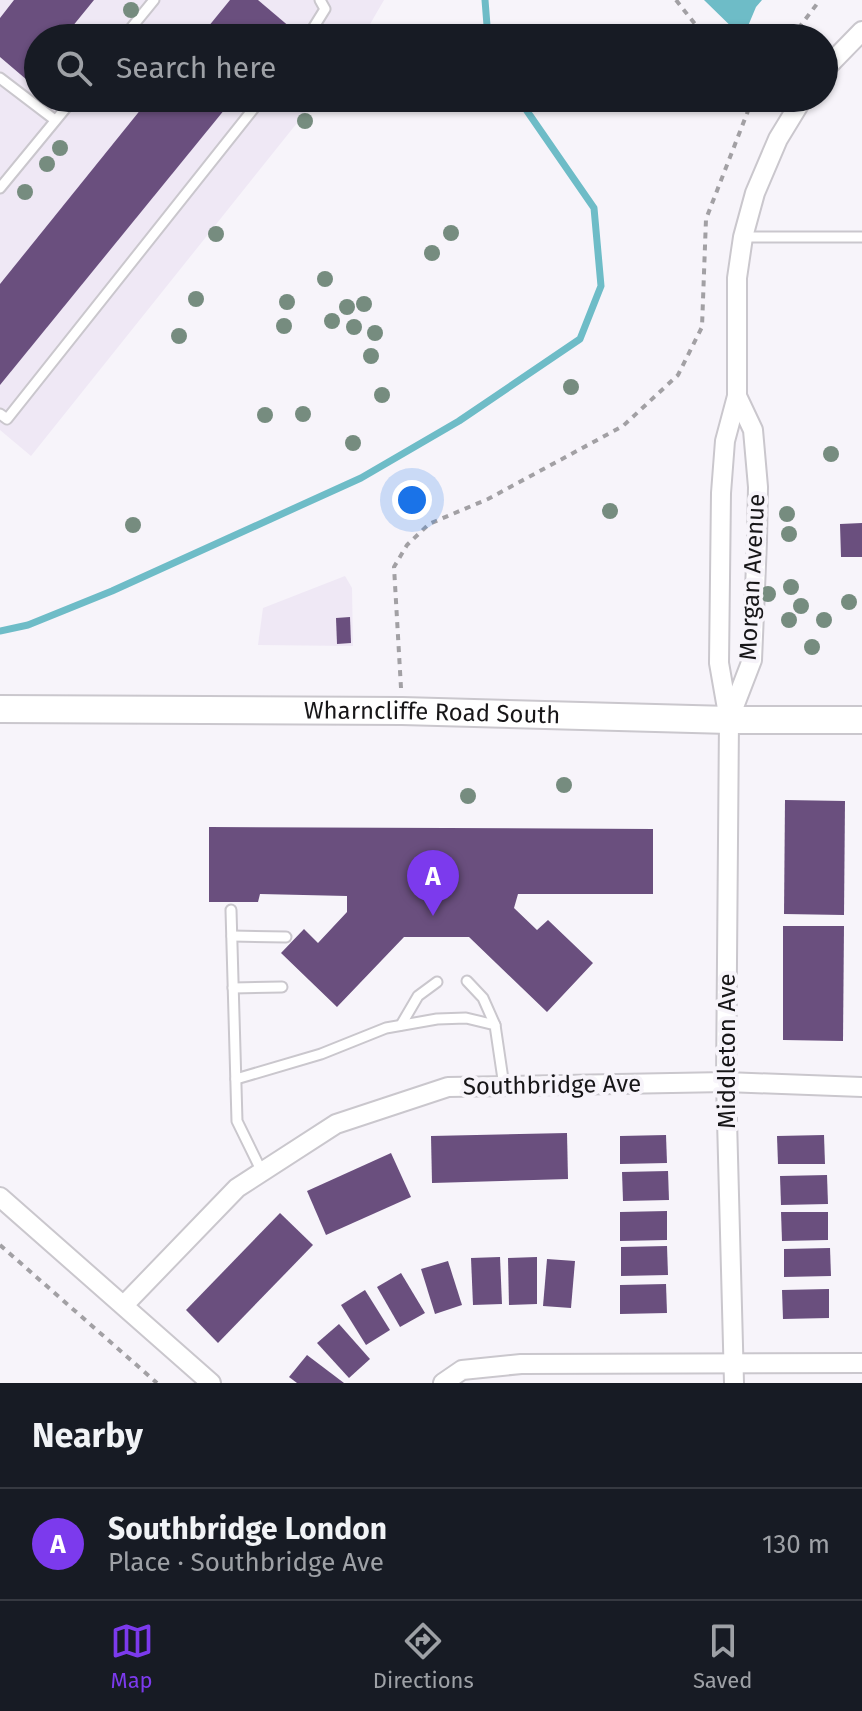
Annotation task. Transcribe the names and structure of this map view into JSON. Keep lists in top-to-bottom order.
{
  "streets": {
    "main road": ["Wharncliffe Road South"],
    "street": ["Morgan Avenue", "Middleton Ave", "Southbridge Ave"]
  },
  "crossings": [
    ["Morgan Avenue", "Wharncliffe Road South"],
    ["Morgan Avenue", "Middleton Ave"],
    ["Wharncliffe Road South", "Middleton Ave"],
    ["Middleton Ave", "Southbridge Ave"]
  ],
  "page": {
    "search": "Search here",
    "pins": "A",
    "heading": "Nearby",
    "list": [
      {
        "mark": "A",
        "name": "Southbridge London",
        "note": "Place · Southbridge Ave",
        "value": "130 m"
      }
    ],
    "nav": ["Map", "Directions", "Saved"]
  }
}
